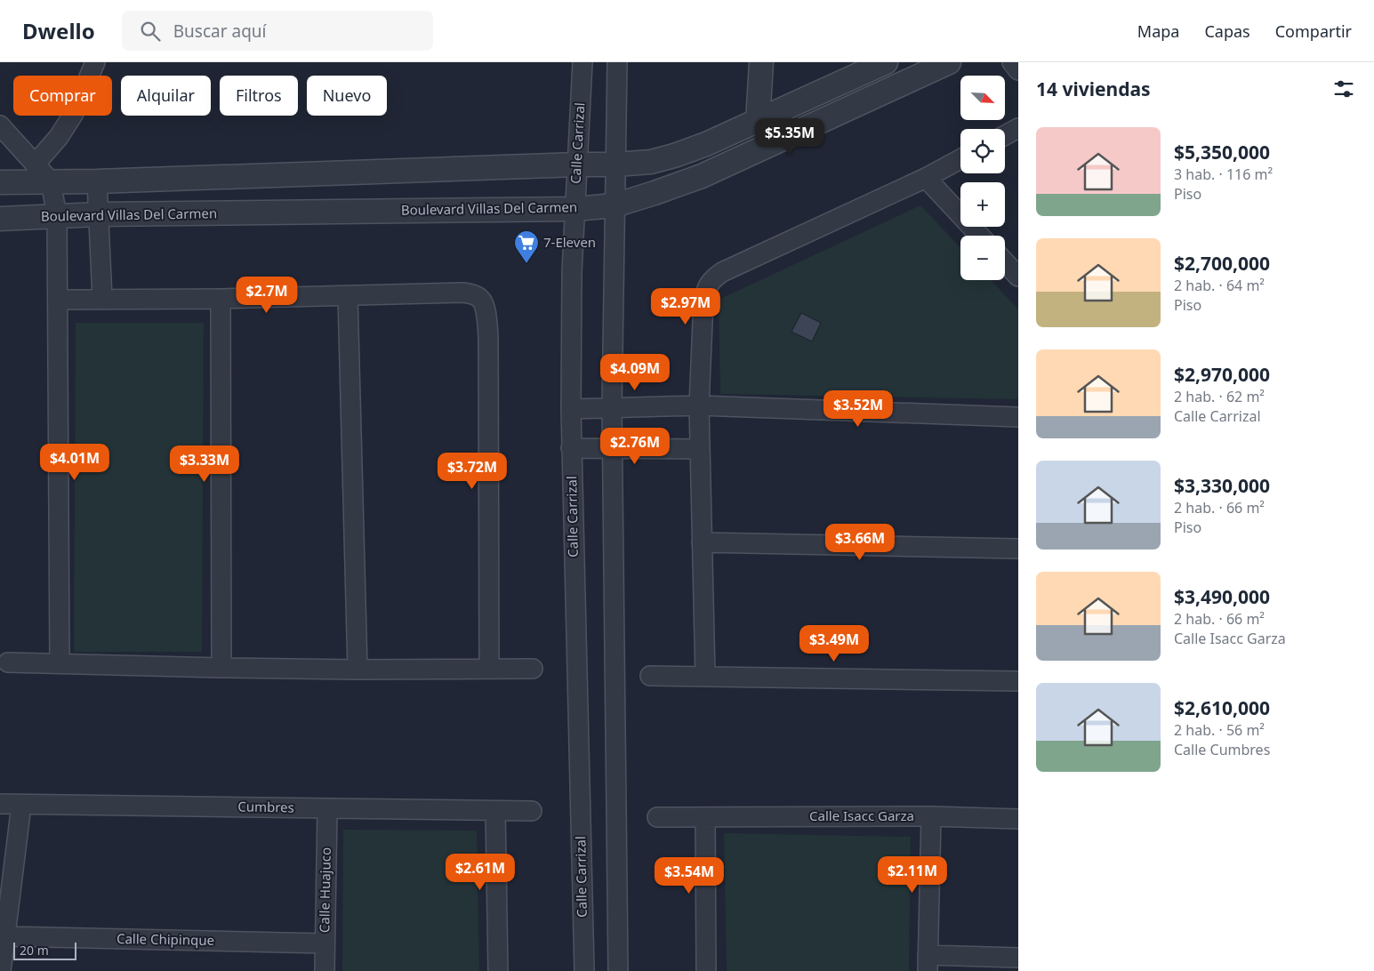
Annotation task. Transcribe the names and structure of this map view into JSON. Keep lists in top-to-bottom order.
{
  "streets": {
    "street": [
      "Calle Carrizal",
      "Boulevard Villas Del Carmen",
      "Cumbres",
      "Calle Isacc Garza",
      "Calle Huajuco",
      "Calle Chipinque"
    ]
  },
  "crossings": [
    ["Calle Carrizal", "Boulevard Villas Del Carmen"],
    ["Cumbres", "Calle Huajuco"],
    ["Calle Huajuco", "Calle Chipinque"]
  ],
  "places": {
    "supermarket": ["7-Eleven"]
  },
  "scale_bar": "20 m",
  "north": "bottom right",
  "page": {
    "header": "Dwello",
    "search": "Buscar aquí",
    "nav": ["Mapa", "Capas", "Compartir"],
    "heading": "14 viviendas",
    "map_buttons": ["+", "−"],
    "chip": [
      "Comprar",
      "Alquilar",
      "Filtros",
      "Nuevo"
    ],
    "list": [
      {
        "name": "$5,350,000",
        "note": "3 hab. · 116 m² · Piso"
      },
      {
        "name": "$2,700,000",
        "note": "2 hab. · 64 m² · Piso"
      },
      {
        "name": "$2,970,000",
        "note": "2 hab. · 62 m² · Calle Carrizal"
      },
      {
        "name": "$3,330,000",
        "note": "2 hab. · 66 m² · Piso"
      },
      {
        "name": "$3,490,000",
        "note": "2 hab. · 66 m² · Calle Isacc Garza"
      },
      {
        "name": "$2,610,000",
        "note": "2 hab. · 56 m² · Calle Cumbres"
      }
    ],
    "price": [
      "$5.35M",
      "$2.7M",
      "$2.97M",
      "$4.09M",
      "$3.52M",
      "$2.76M",
      "$4.01M",
      "$3.33M",
      "$3.72M",
      "$3.66M",
      "$3.49M",
      "$2.61M",
      "$2.11M",
      "$3.54M"
    ],
    "scale": "20 m"
  }
}
